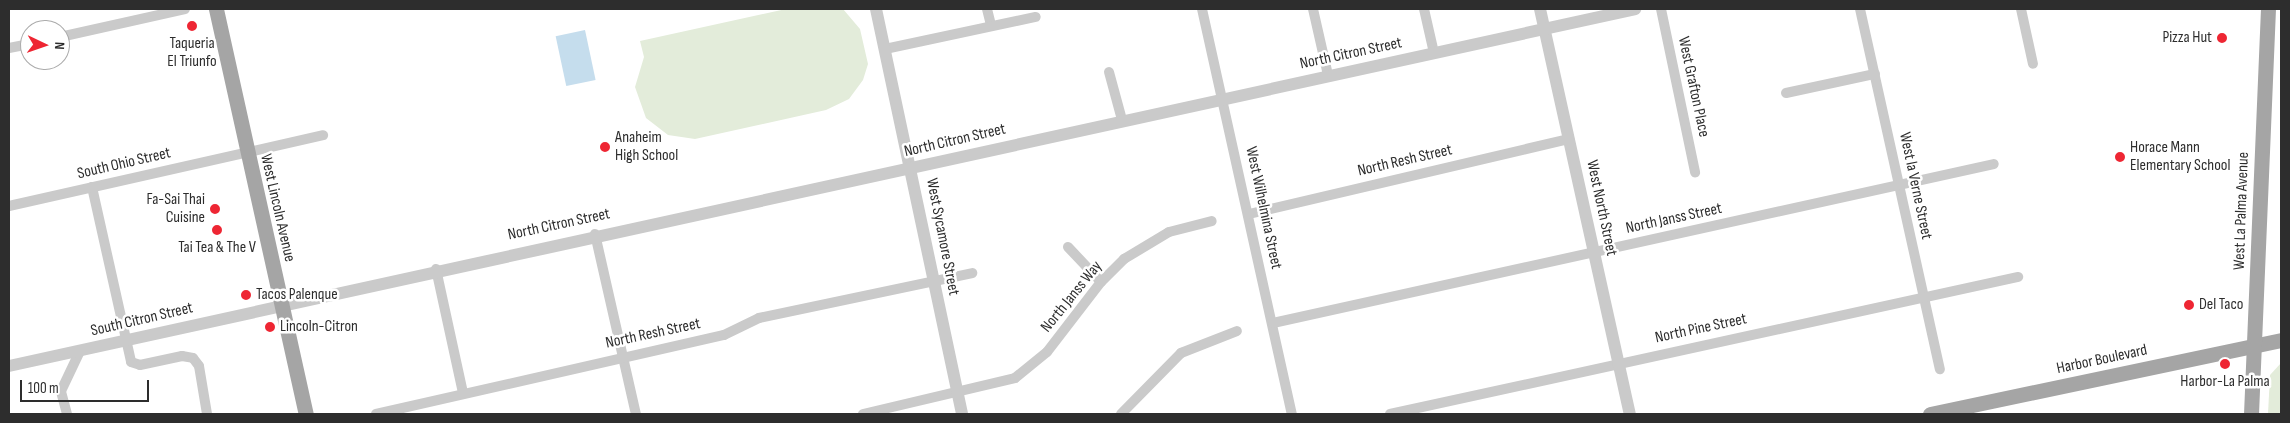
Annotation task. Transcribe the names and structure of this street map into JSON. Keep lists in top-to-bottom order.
{
  "streets": {
    "main road": ["West Lincoln Avenue", "West La Palma Avenue", "Harbor Boulevard"],
    "street": [
      "North Citron Street",
      "West Grafton Place",
      "North Resh Street",
      "South Ohio Street",
      "West la Verne Street",
      "West Wilhelmina Street",
      "West North Street",
      "North Janss Street",
      "West Sycamore Street",
      "North Janss Way",
      "South Citron Street",
      "North Pine Street"
    ]
  },
  "crossings": [
    ["North Citron Street", "West Lincoln Avenue"],
    ["North Citron Street", "West Wilhelmina Street"],
    ["North Citron Street", "West North Street"],
    ["North Citron Street", "West Sycamore Street"],
    ["North Citron Street", "South Citron Street"],
    ["North Resh Street", "West Wilhelmina Street"],
    ["North Resh Street", "West North Street"],
    ["North Resh Street", "West Sycamore Street"],
    ["South Ohio Street", "West Lincoln Avenue"],
    ["West la Verne Street", "North Janss Street"],
    ["West la Verne Street", "North Pine Street"],
    ["West Lincoln Avenue", "South Citron Street"],
    ["West Wilhelmina Street", "North Janss Street"],
    ["West North Street", "North Janss Street"],
    ["West North Street", "North Pine Street"],
    ["West La Palma Avenue", "Harbor Boulevard"],
    ["West Sycamore Street", "North Janss Way"]
  ],
  "places": [
    "Taqueria El Triunfo",
    "Pizza Hut",
    "Anaheim High School",
    "Horace Mann Elementary School",
    "Fa-Sai Thai Cuisine",
    "Tai Tea & The V",
    "Tacos Palenque",
    "Del Taco",
    "Lincoln-Citron",
    "Harbor-La Palma"
  ],
  "scale_bar": "100 m",
  "north": "right"
}
